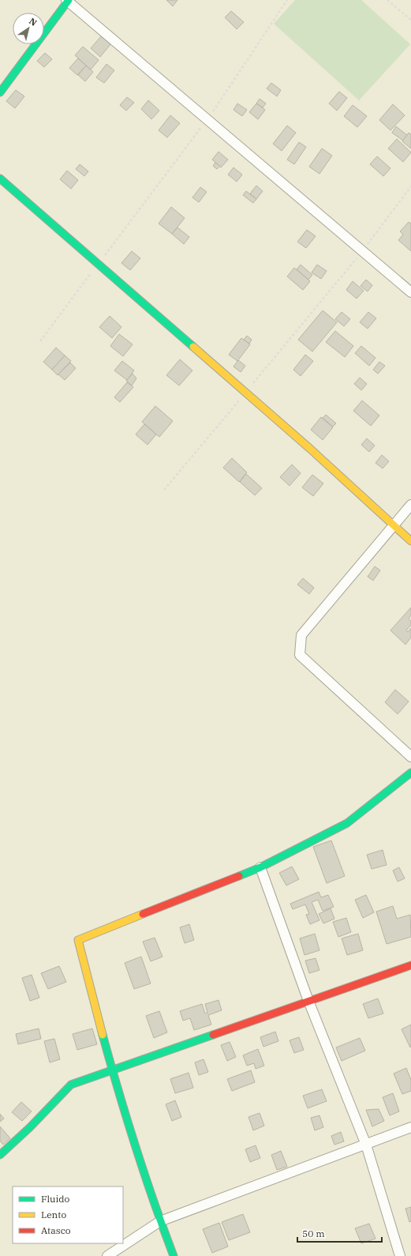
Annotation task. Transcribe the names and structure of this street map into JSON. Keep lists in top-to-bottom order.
{
  "legend": ["Fluido", "Lento", "Atasco"],
  "scale_bar": "50 m",
  "north": "top right"
}
